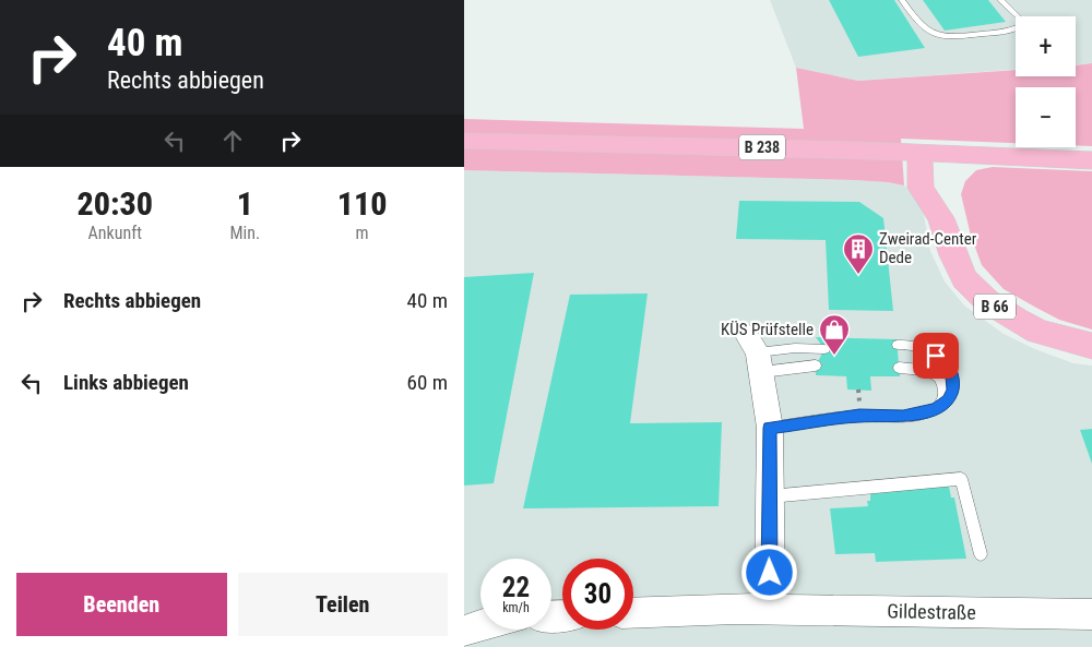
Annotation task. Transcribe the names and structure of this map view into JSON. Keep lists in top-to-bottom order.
{
  "streets": {
    "main road": ["B 238", "B 66"],
    "street": ["Gildestraße"]
  },
  "crossings": [
    ["B 238", "B 66"]
  ],
  "places": {
    "building": ["Zweirad-Center Dede"],
    "shop": ["KÜS Prüfstelle"]
  },
  "page": {
    "turn": ["40 m", "Rechts abbiegen"],
    "map_buttons": ["+", "−"],
    "eta": [
      "20:30",
      "Ankunft",
      "1",
      "Min.",
      "110",
      "m"
    ],
    "list": [
      {
        "name": "Rechts abbiegen",
        "value": "40 m"
      },
      {
        "name": "Links abbiegen",
        "value": "60 m"
      }
    ],
    "speed": "22 km/h",
    "limit": "30",
    "buttons": ["Beenden", "Teilen"]
  }
}
